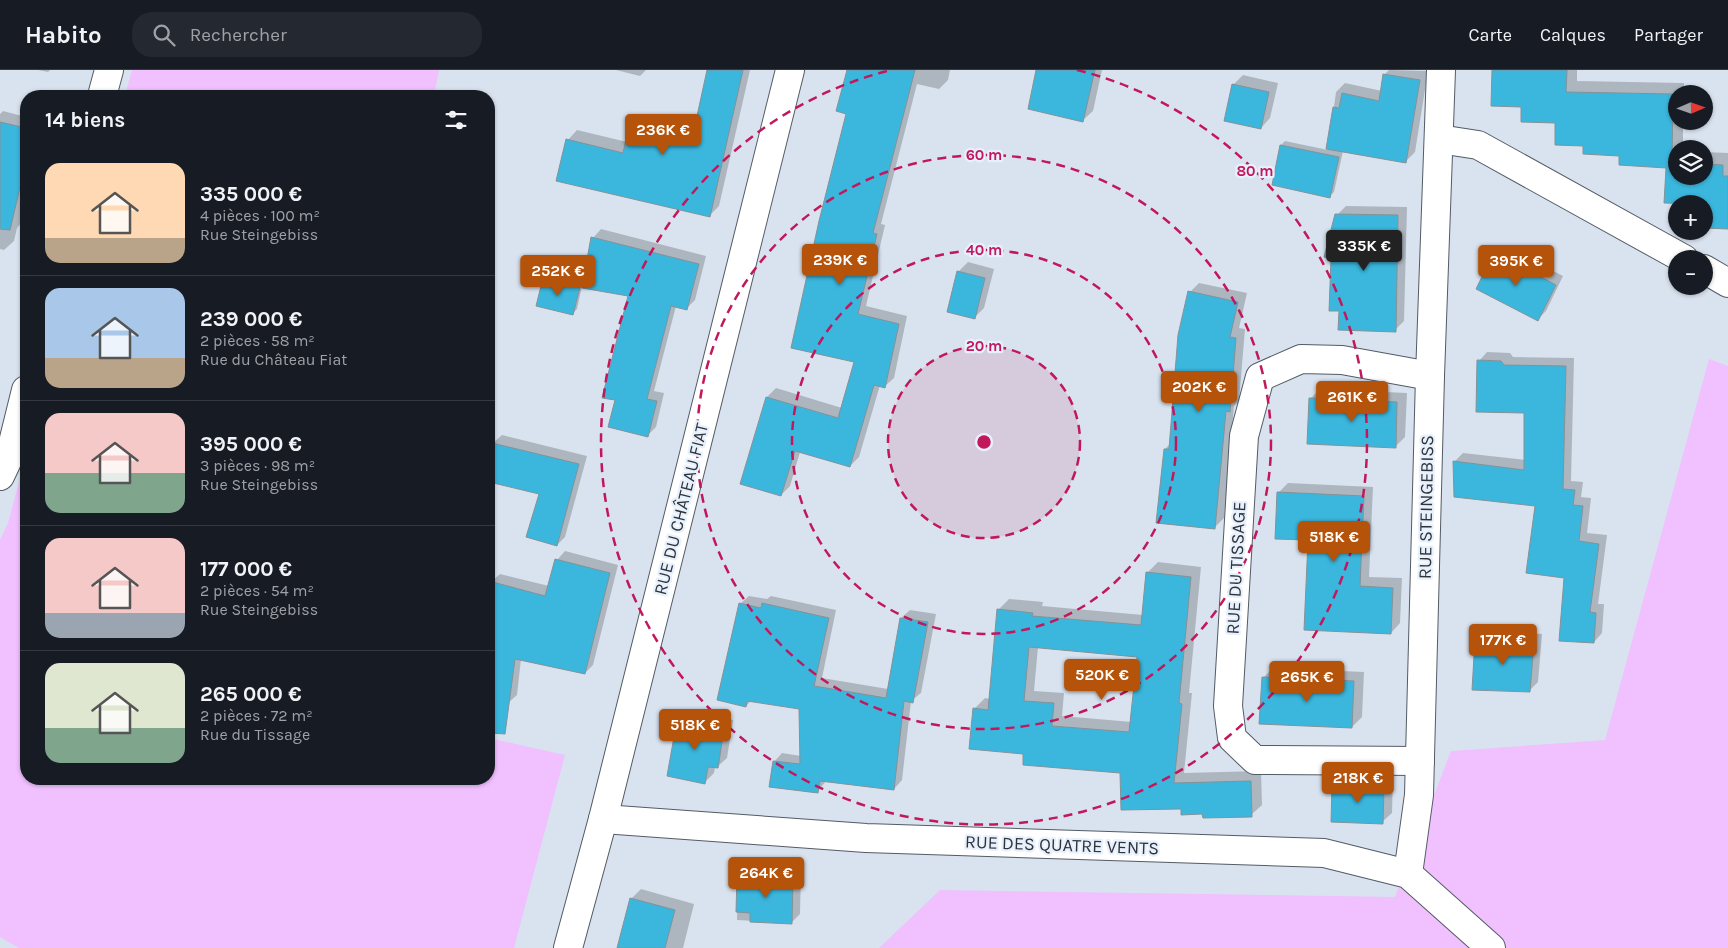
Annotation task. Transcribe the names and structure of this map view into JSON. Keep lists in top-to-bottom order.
{
  "streets": {
    "street": [
      "RUE STEINGEBISS",
      "RUE DU CHÂTEAU FIAT",
      "RUE DU TISSAGE",
      "RUE DES QUATRE VENTS"
    ]
  },
  "crossings": [
    ["RUE STEINGEBISS", "RUE DU TISSAGE"],
    ["RUE STEINGEBISS", "RUE DES QUATRE VENTS"],
    ["RUE DU CHÂTEAU FIAT", "RUE DES QUATRE VENTS"]
  ],
  "north": "right",
  "page": {
    "header": "Habito",
    "search": "Rechercher",
    "nav": ["Carte", "Calques", "Partager"],
    "map_buttons": ["+", "−"],
    "heading": "14 biens",
    "price": [
      "236K €",
      "335K €",
      "239K €",
      "395K €",
      "252K €",
      "202K €",
      "261K €",
      "518K €",
      "177K €",
      "520K €",
      "265K €",
      "518K €",
      "218K €",
      "264K €"
    ],
    "list": [
      {
        "name": "335 000 €",
        "note": "4 pièces · 100 m² · Rue Steingebiss"
      },
      {
        "name": "239 000 €",
        "note": "2 pièces · 58 m² · Rue du Château Fiat"
      },
      {
        "name": "395 000 €",
        "note": "3 pièces · 98 m² · Rue Steingebiss"
      },
      {
        "name": "177 000 €",
        "note": "2 pièces · 54 m² · Rue Steingebiss"
      },
      {
        "name": "265 000 €",
        "note": "2 pièces · 72 m² · Rue du Tissage"
      }
    ]
  },
  "rings": [
    "60 m",
    "80 m",
    "40 m",
    "20 m"
  ]
}
